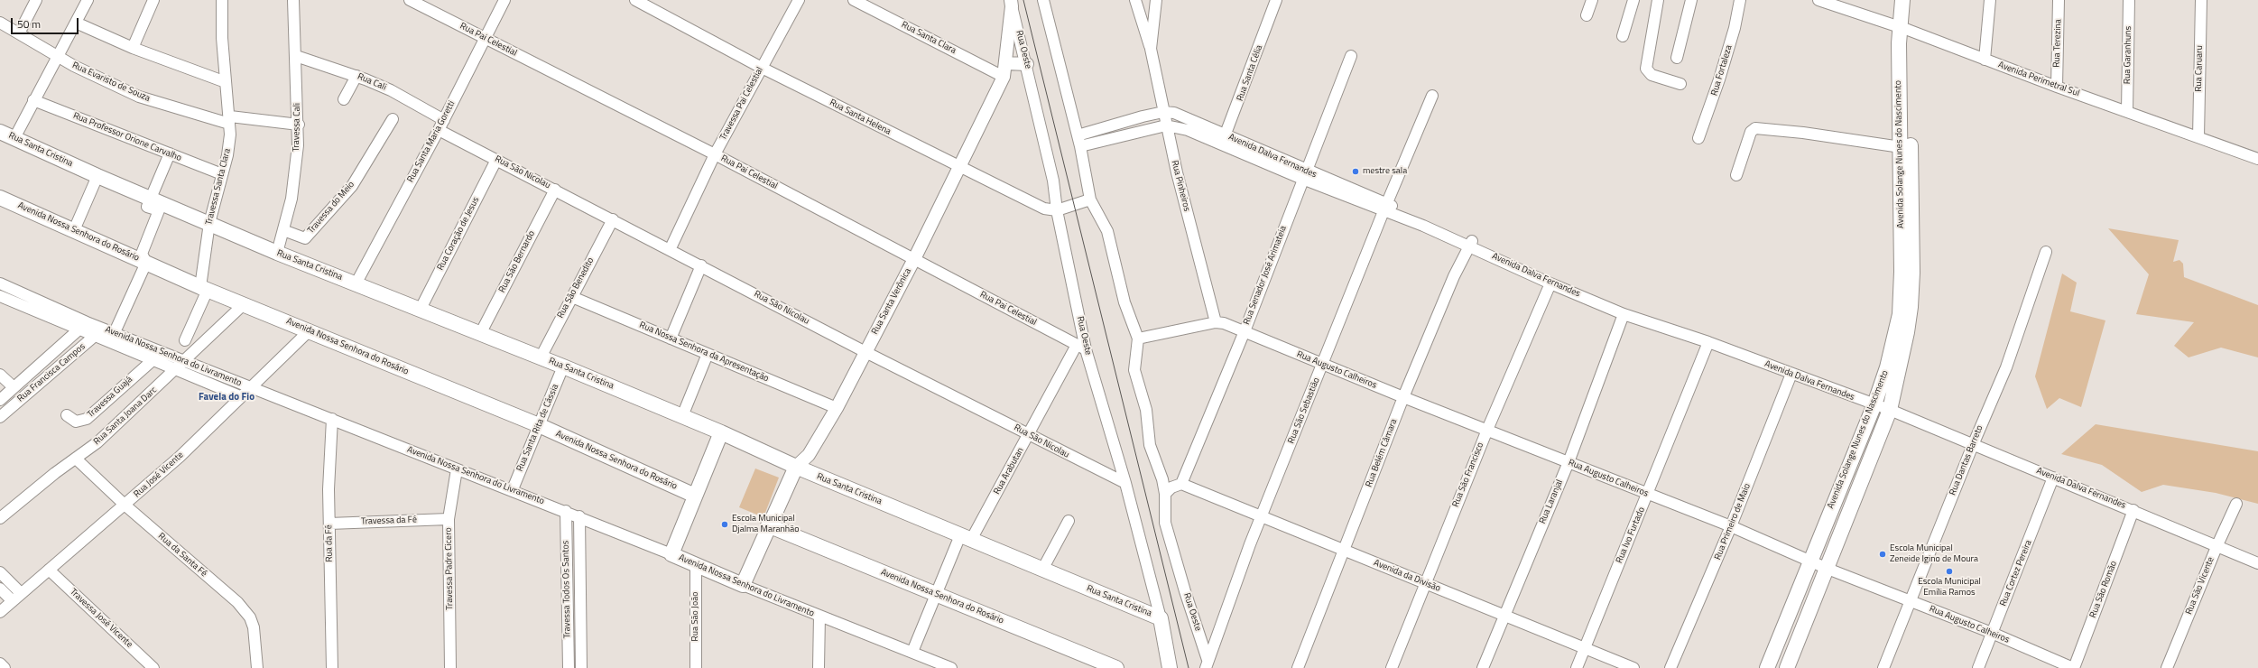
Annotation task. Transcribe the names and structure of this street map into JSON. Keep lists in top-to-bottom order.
{
  "streets": {
    "main road": [
      "Rua Oeste",
      "Rua Santa Cristina",
      "Avenida Solange Nunes do Nascimento",
      "Avenida Nossa Senhora do Rosário",
      "Rua Santa Verônica",
      "Avenida Nossa Senhora do Livramento"
    ],
    "street": [
      "Rua Santa Clara",
      "Rua Pai Celestial",
      "Rua Terezina",
      "Rua Garanhuns",
      "Rua Caruaru",
      "Rua Fortaleza",
      "Rua Santa Célia",
      "Avenida Perimetral Sul",
      "Rua Evaristo de Souza",
      "Rua Cali",
      "Travessa Pai Celestial",
      "Rua Santa Helena",
      "Travessa Cali",
      "Rua Professor Orione Carvalho",
      "Rua Santa Maria Goretti",
      "Avenida Dalva Fernandes",
      "Rua São Nicolau",
      "Rua Pinheiros",
      "Travessa Santa Clara",
      "Travessa do Meio",
      "Rua Coração de Jesus",
      "Rua São Bernardo",
      "Rua Senador José Arimateia",
      "Rua São Benedito",
      "Rua Nossa Senhora da Apresentação",
      "Rua Augusto Calheiros",
      "Rua Francisca Campos",
      "Travessa Guajá",
      "Rua São Sebastião",
      "Rua Santa Joana Darc",
      "Rua Santa Rita de Cássia",
      "Rua Belém Câmara",
      "Rua Dantas Barreto",
      "Rua Arabutan",
      "Rua José Vicente",
      "Rua São Francisco",
      "Rua Laranjal",
      "Travessa da Fé",
      "Rua Primeiro de Maio",
      "Rua Ivo Furtado",
      "Rua da Fé",
      "Rua da Santa Fé",
      "Travessa Padre Cicero",
      "Rua Cortez Pereira",
      "Avenida da Divisão",
      "Rua São Vicente",
      "Travessa Todos Os Santos",
      "Rua São Romão",
      "Rua São João",
      "Travessa José Vicente"
    ]
  },
  "crossings": [
    ["Rua Santa Clara", "Rua Santa Verônica"],
    ["Rua Pai Celestial", "Rua Oeste"],
    ["Rua Pai Celestial", "Travessa Pai Celestial"],
    ["Rua Pai Celestial", "Rua Santa Maria Goretti"],
    ["Rua Pai Celestial", "Rua Santa Verônica"],
    ["Rua Pai Celestial", "Rua Arabutan"],
    ["Rua Terezina", "Avenida Perimetral Sul"],
    ["Rua Oeste", "Rua Santa Helena"],
    ["Rua Oeste", "Rua Santa Cristina"],
    ["Rua Oeste", "Avenida Dalva Fernandes"],
    ["Rua Oeste", "Rua São Nicolau"],
    ["Rua Oeste", "Rua Senador José Arimateia"],
    ["Rua Oeste", "Rua Santa Verônica"],
    ["Rua Oeste", "Rua Augusto Calheiros"],
    ["Rua Oeste", "Rua São Sebastião"],
    ["Rua Oeste", "Rua Arabutan"],
    ["Rua Oeste", "Avenida da Divisão"],
    ["Rua Garanhuns", "Avenida Perimetral Sul"],
    ["Rua Caruaru", "Avenida Perimetral Sul"],
    ["Rua Santa Célia", "Avenida Dalva Fernandes"],
    ["Avenida Perimetral Sul", "Avenida Solange Nunes do Nascimento"],
    ["Rua Evaristo de Souza", "Travessa Cali"],
    ["Rua Evaristo de Souza", "Travessa Santa Clara"],
    ["Rua Cali", "Travessa Cali"],
    ["Rua Cali", "Rua Santa Maria Goretti"],
    ["Rua Cali", "Rua São Nicolau"],
    ["Travessa Pai Celestial", "Rua Santa Helena"],
    ["Travessa Pai Celestial", "Rua São Nicolau"],
    ["Rua Santa Helena", "Rua Santa Verônica"],
    ["Travessa Cali", "Rua Santa Cristina"],
    ["Travessa Cali", "Travessa do Meio"],
    ["Rua Professor Orione Carvalho", "Travessa Santa Clara"],
    ["Rua Santa Maria Goretti", "Rua Santa Cristina"],
    ["Rua Santa Maria Goretti", "Rua São Nicolau"],
    ["Rua Santa Cristina", "Travessa Santa Clara"],
    ["Rua Santa Cristina", "Rua Coração de Jesus"],
    ["Rua Santa Cristina", "Rua São Bernardo"],
    ["Rua Santa Cristina", "Rua São Benedito"],
    ["Rua Santa Cristina", "Rua Santa Verônica"],
    ["Rua Santa Cristina", "Rua Santa Rita de Cássia"],
    ["Rua Santa Cristina", "Rua Arabutan"],
    ["Avenida Solange Nunes do Nascimento", "Avenida Dalva Fernandes"],
    ["Avenida Solange Nunes do Nascimento", "Rua Augusto Calheiros"],
    ["Avenida Dalva Fernandes", "Rua Pinheiros"],
    ["Avenida Dalva Fernandes", "Rua Senador José Arimateia"],
    ["Avenida Dalva Fernandes", "Rua São Sebastião"],
    ["Avenida Dalva Fernandes", "Rua Belém Câmara"],
    ["Avenida Dalva Fernandes", "Rua Dantas Barreto"],
    ["Avenida Dalva Fernandes", "Rua São Francisco"],
    ["Avenida Dalva Fernandes", "Rua Laranjal"],
    ["Avenida Dalva Fernandes", "Rua Primeiro de Maio"],
    ["Avenida Dalva Fernandes", "Rua Ivo Furtado"],
    ["Avenida Dalva Fernandes", "Rua Cortez Pereira"],
    ["Avenida Dalva Fernandes", "Rua São Vicente"],
    ["Avenida Dalva Fernandes", "Rua São Romão"],
    ["Rua São Nicolau", "Rua Coração de Jesus"],
    ["Rua São Nicolau", "Rua São Bernardo"],
    ["Rua São Nicolau", "Rua São Benedito"],
    ["Rua São Nicolau", "Rua Santa Verônica"],
    ["Rua São Nicolau", "Rua Arabutan"],
    ["Rua Pinheiros", "Rua Augusto Calheiros"],
    ["Travessa Santa Clara", "Avenida Nossa Senhora do Rosário"],
    ["Avenida Nossa Senhora do Rosário", "Rua Santa Verônica"],
    ["Avenida Nossa Senhora do Rosário", "Rua Santa Joana Darc"],
    ["Avenida Nossa Senhora do Rosário", "Rua Santa Rita de Cássia"],
    ["Avenida Nossa Senhora do Rosário", "Rua Arabutan"],
    ["Avenida Nossa Senhora do Rosário", "Rua José Vicente"],
    ["Rua Senador José Arimateia", "Rua Augusto Calheiros"],
    ["Rua Senador José Arimateia", "Avenida da Divisão"],
    ["Rua São Benedito", "Rua Nossa Senhora da Apresentação"],
    ["Rua Santa Verônica", "Rua Nossa Senhora da Apresentação"],
    ["Rua Santa Verônica", "Avenida Nossa Senhora do Livramento"],
    ["Avenida Nossa Senhora do Livramento", "Rua Francisca Campos"],
    ["Avenida Nossa Senhora do Livramento", "Travessa Guajá"],
    ["Avenida Nossa Senhora do Livramento", "Rua Santa Joana Darc"],
    ["Avenida Nossa Senhora do Livramento", "Rua Santa Rita de Cássia"],
    ["Avenida Nossa Senhora do Livramento", "Rua Arabutan"],
    ["Avenida Nossa Senhora do Livramento", "Rua José Vicente"],
    ["Avenida Nossa Senhora do Livramento", "Rua da Fé"],
    ["Avenida Nossa Senhora do Livramento", "Travessa Padre Cicero"],
    ["Avenida Nossa Senhora do Livramento", "Travessa Todos Os Santos"],
    ["Avenida Nossa Senhora do Livramento", "Rua São João"],
    ["Rua Augusto Calheiros", "Rua São Sebastião"],
    ["Rua Augusto Calheiros", "Rua Belém Câmara"],
    ["Rua Augusto Calheiros", "Rua Dantas Barreto"],
    ["Rua Augusto Calheiros", "Rua São Francisco"],
    ["Rua Augusto Calheiros", "Rua Laranjal"],
    ["Rua Augusto Calheiros", "Rua Primeiro de Maio"],
    ["Rua Augusto Calheiros", "Rua Ivo Furtado"],
    ["Rua Augusto Calheiros", "Rua Cortez Pereira"],
    ["Rua Augusto Calheiros", "Rua São Romão"],
    ["Rua São Sebastião", "Avenida da Divisão"],
    ["Rua Santa Joana Darc", "Rua da Santa Fé"],
    ["Rua Belém Câmara", "Avenida da Divisão"],
    ["Rua José Vicente", "Rua da Santa Fé"],
    ["Rua José Vicente", "Travessa José Vicente"],
    ["Rua São Francisco", "Avenida da Divisão"],
    ["Rua Laranjal", "Avenida da Divisão"],
    ["Travessa da Fé", "Rua da Fé"],
    ["Travessa da Fé", "Travessa Padre Cicero"],
    ["Rua Ivo Furtado", "Avenida da Divisão"]
  ],
  "districts": ["Favela do Fio"],
  "places": [
    "mestre sala",
    "Escola Municipal Djalma Maranhão",
    "Escola Municipal Zeneide Igino de Moura",
    "Escola Municipal Emília Ramos"
  ],
  "scale_bar": "50 m"
}
